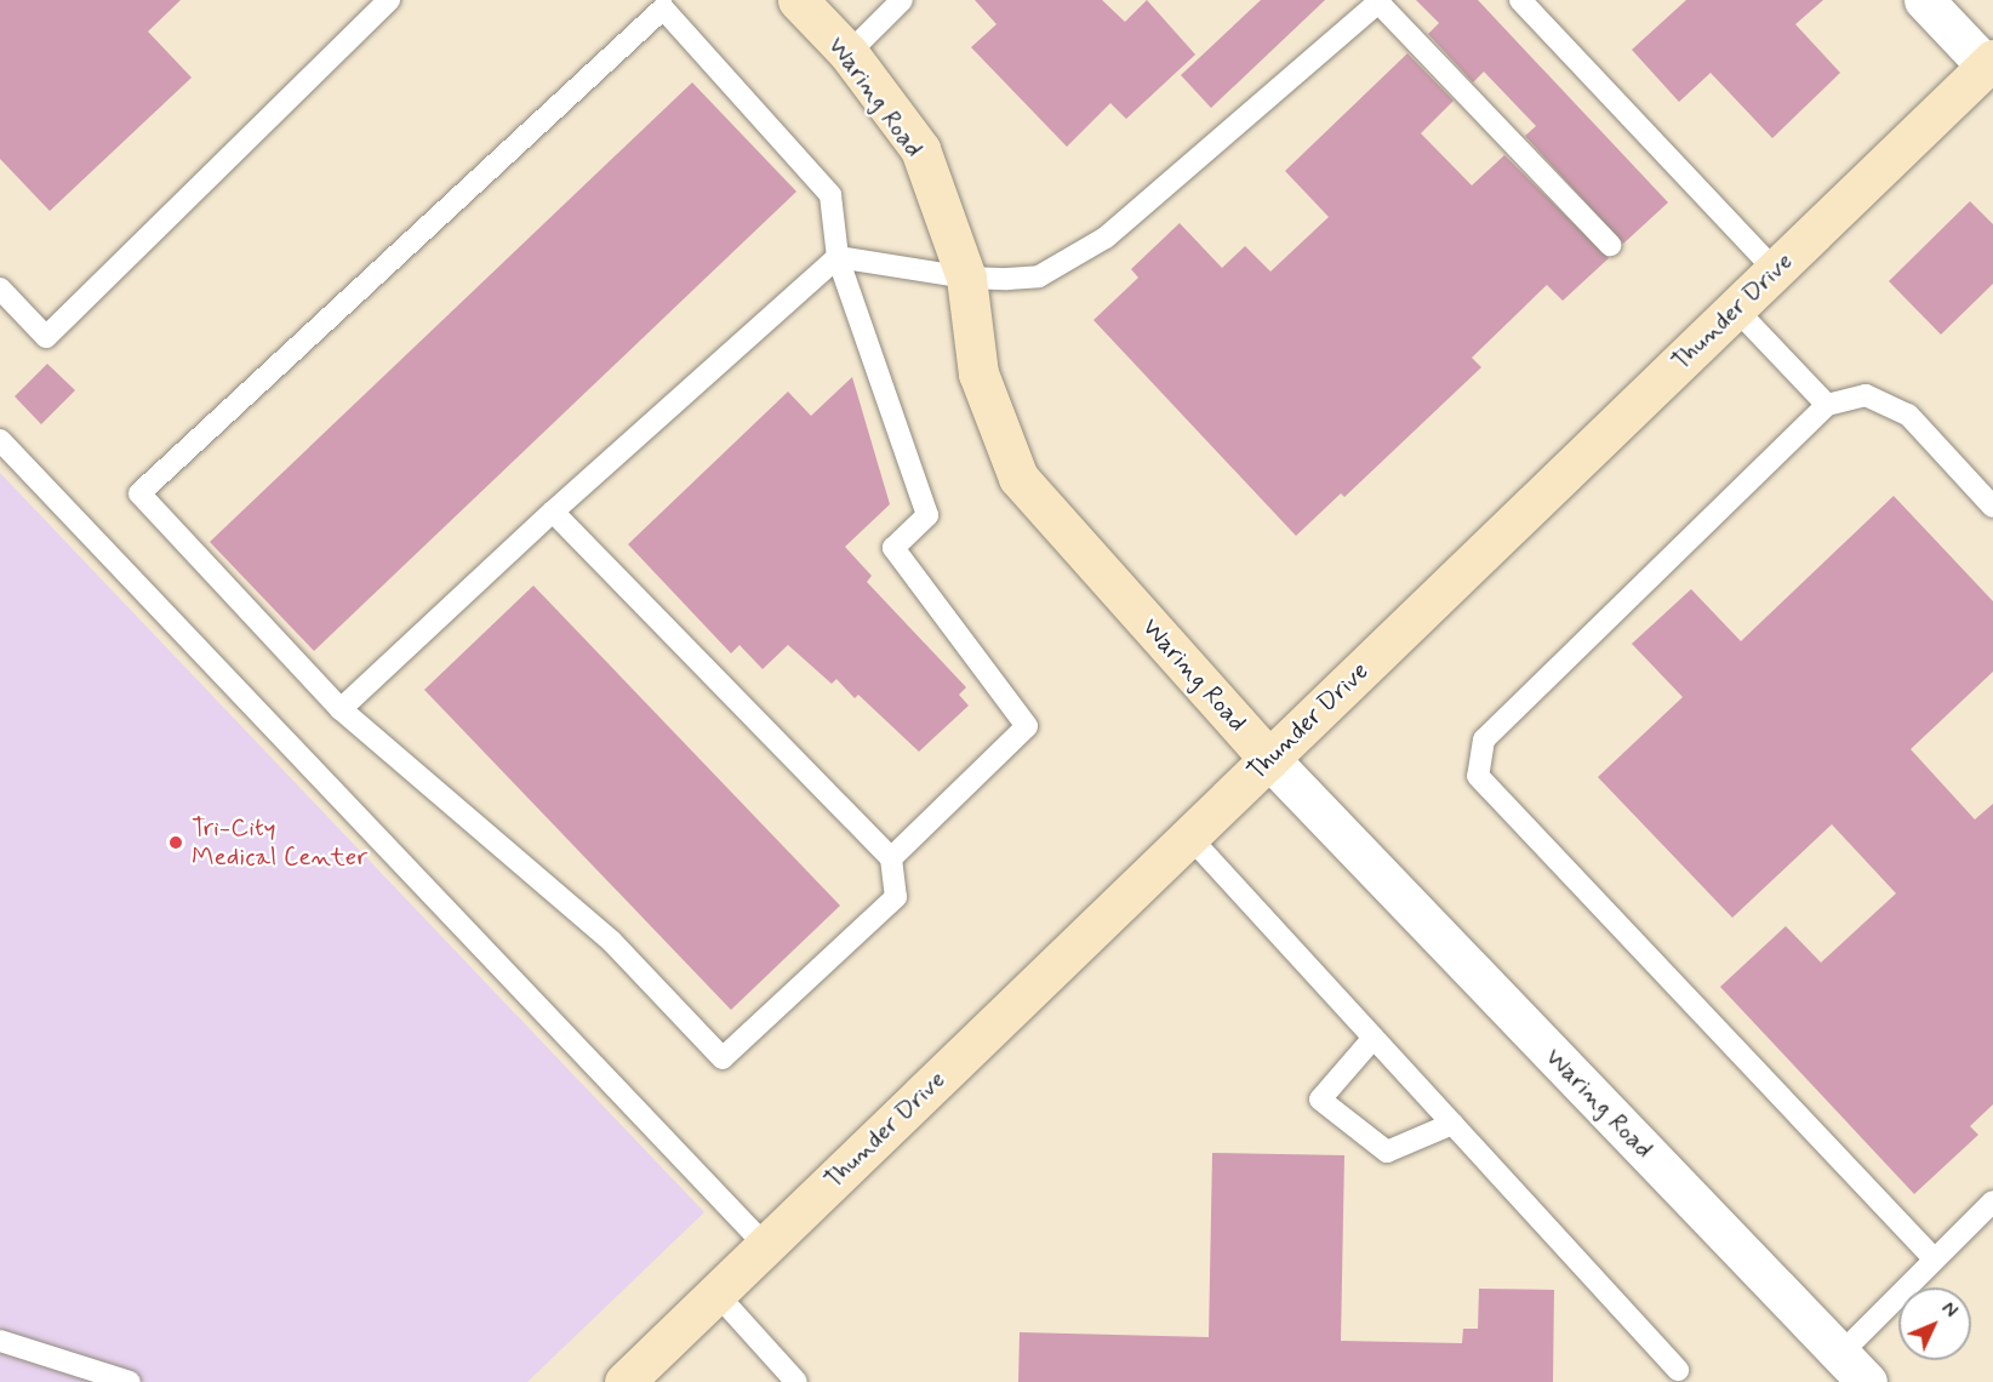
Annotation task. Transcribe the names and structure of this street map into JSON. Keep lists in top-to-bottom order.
{
  "streets": {
    "street": ["Waring Road", "Thunder Drive"]
  },
  "crossings": [
    ["Waring Road", "Thunder Drive"]
  ],
  "places": ["Tri-City Medical Center"],
  "north": "top right"
}
